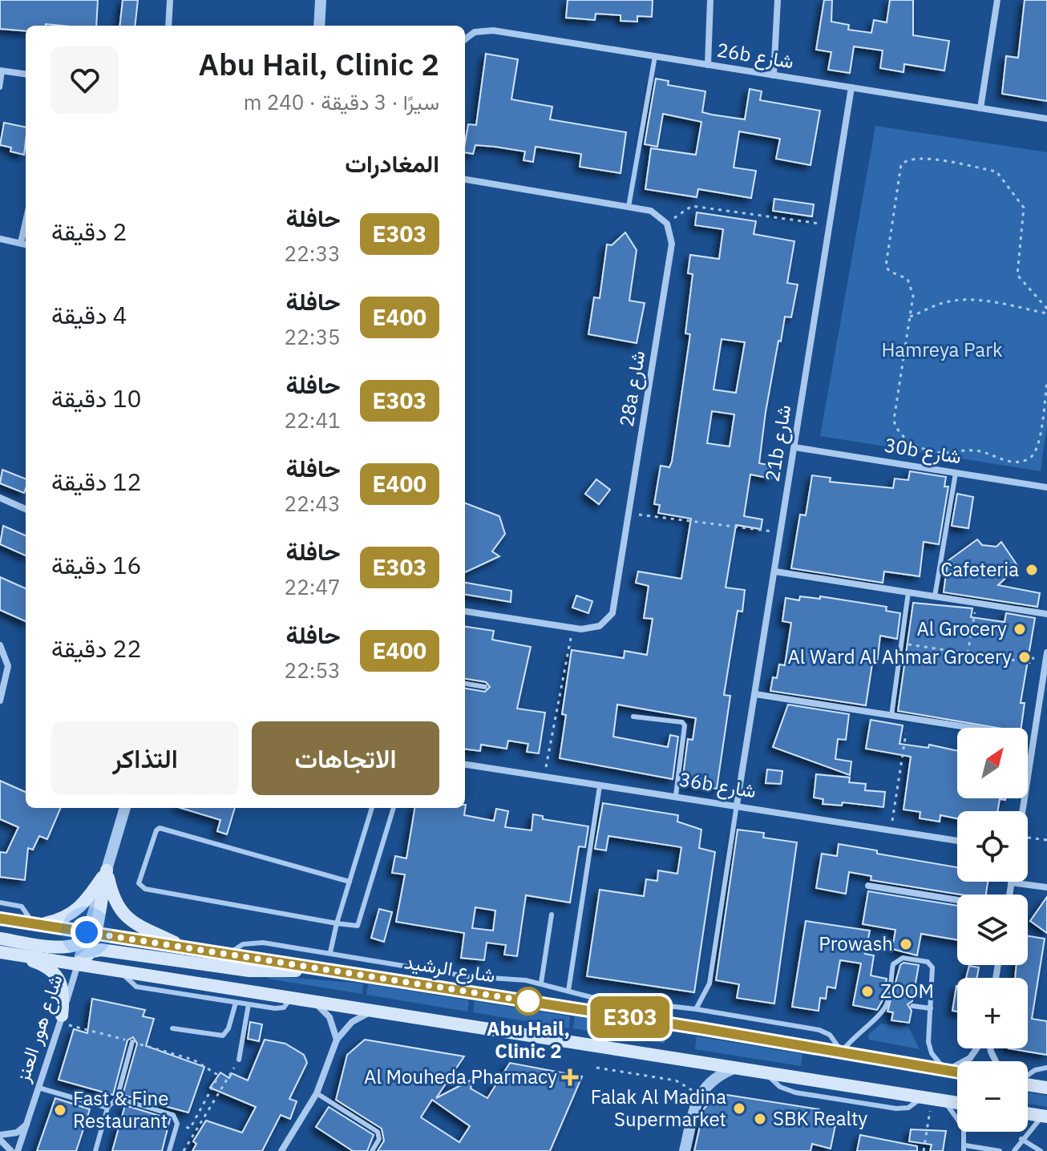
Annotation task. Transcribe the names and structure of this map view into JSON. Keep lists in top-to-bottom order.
{
  "streets": {
    "main road": ["شارع الرشيد"],
    "street": [
      "26b شارع",
      "28a شارع",
      "21b شارع",
      "30b شارع",
      "36b شارع",
      "شارع هور العنز"
    ]
  },
  "crossings": [
    ["26b شارع", "21b شارع"],
    ["21b شارع", "30b شارع"],
    ["21b شارع", "36b شارع"],
    ["شارع الرشيد", "شارع هور العنز"]
  ],
  "parks": ["Hamreya Park"],
  "places": {
    "other": [
      "Cafeteria",
      "Al Grocery",
      "Al Ward Al Ahmar Grocery",
      "Prowash",
      "ZOOM",
      "Abu Hail, Clinic 2",
      "Falak Al Madina Supermarket",
      "Fast & Fine Restaurant",
      "SBK Realty"
    ],
    "health": ["Al Mouheda Pharmacy"]
  },
  "lines": ["bus line E303"],
  "north": "top right",
  "page": {
    "on_map": "E303",
    "heading": [
      ["Abu Hail, Clinic 2", "سيرًا · 3 دقيقة · 240 m"],
      "المغادرات"
    ],
    "list": [
      {
        "mark": "E303",
        "name": "حافلة",
        "note": "22:33",
        "value": "2 دقيقة"
      },
      {
        "mark": "E400",
        "name": "حافلة",
        "note": "22:35",
        "value": "4 دقيقة"
      },
      {
        "mark": "E303",
        "name": "حافلة",
        "note": "22:41",
        "value": "10 دقيقة"
      },
      {
        "mark": "E400",
        "name": "حافلة",
        "note": "22:43",
        "value": "12 دقيقة"
      },
      {
        "mark": "E303",
        "name": "حافلة",
        "note": "22:47",
        "value": "16 دقيقة"
      },
      {
        "mark": "E400",
        "name": "حافلة",
        "note": "22:53",
        "value": "22 دقيقة"
      }
    ],
    "buttons": ["الاتجاهات", "التذاكر"],
    "map_buttons": ["+", "−"]
  }
}
